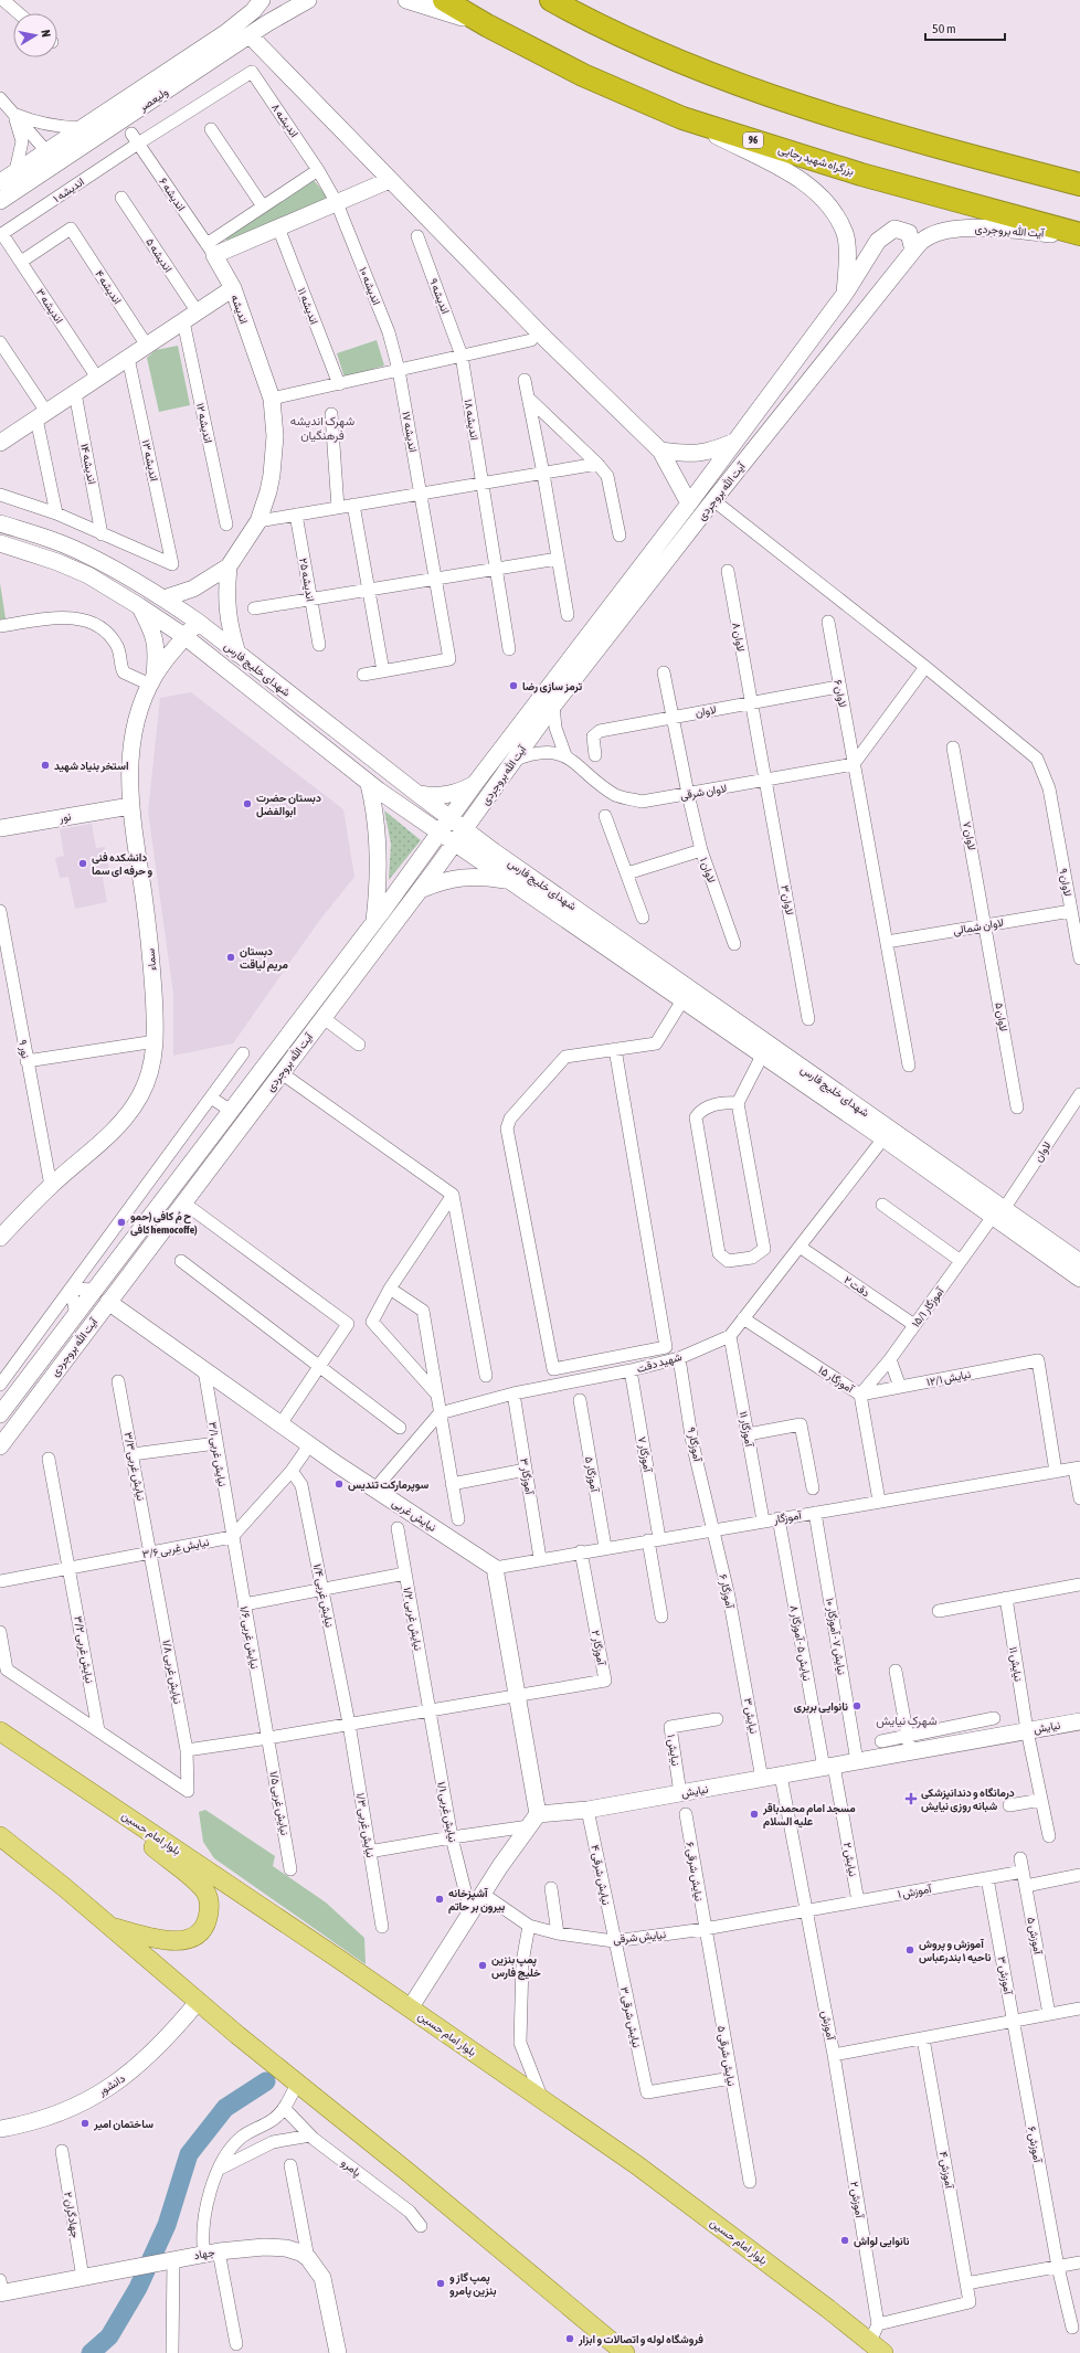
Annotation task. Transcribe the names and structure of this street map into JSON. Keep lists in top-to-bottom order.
{
  "streets": {
    "highway": ["96", "بزرگراه شهید رجایی"],
    "main road": [
      "ولیعصر",
      "آیت الله بروجردی",
      "اندیشه",
      "شهدای خلیج فارس",
      "نور",
      "سماء",
      "نیایش غربی",
      "نیایش",
      "بلوار امام حسین",
      "دانشور",
      "جهاد"
    ],
    "street": [
      "اندیشه ۸",
      "اندیشه ۱",
      "اندیشه ۶",
      "اندیشه ۵",
      "اندیشه ۱۰",
      "اندیشه ۴",
      "اندیشه ۹",
      "اندیشه ۳",
      "اندیشه ۱۱",
      "اندیشه ۱۸",
      "اندیشه ۱۲",
      "اندیشه ۱۷",
      "اندیشه ۱۳",
      "اندیشه ۱۴",
      "اندیشه ۲۵",
      "لاوان ۸",
      "لاوان ۶",
      "لاوان",
      "لاوان شرقی",
      "لاوان ۷",
      "لاوان ۱",
      "لاوان ۹",
      "لاوان ۳",
      "لاوان شمالی",
      "لاوان ۵",
      "نور ۹",
      "دقت ۲",
      "آموزگار ۱۵/۱",
      "شهید دقت",
      "نیایش ۱۲/۱",
      "آموزگار ۱۵",
      "آموزگار ۱۱",
      "آموزگار ۹",
      "نیایش غربی ۳/۱",
      "آموزگار ۷",
      "نیایش غربی ۳/۳",
      "آموزگار ۵",
      "آموزگار ۳",
      "آموزگار",
      "نیایش غربی ۳/۶",
      "آموزگار ۶",
      "نیایش غربی ۱/۴",
      "نیایش غربی ۱/۲",
      "نیایش ۷ - آموزگار ۱۰",
      "نیایش غربی ۱/۶",
      "نیایش ۵ - آموزگار ۸",
      "آموزگار ۲",
      "نیایش غربی ۳/۲",
      "نیایش ۱۱",
      "نیایش غربی ۱/۸",
      "نیایش ۳",
      "نیایش ۱",
      "نیایش غربی ۱/۵",
      "نیایش غربی ۱/۱",
      "نیایش غربی ۱/۳",
      "نیایش ۲",
      "نیایش شرقی ۶",
      "نیایش شرقی ۴",
      "آموزش ۱",
      "آموزش ۵",
      "نیایش شرقی",
      "آموزش ۳",
      "نیایش شرقی ۳",
      "آموزش",
      "نیایش شرقی ۵",
      "آموزش ۶",
      "پامرو",
      "آموزش ۴",
      "آموزش ۲",
      "جهادگران ۲"
    ]
  },
  "crossings": [
    ["اندیشه ۸", "اندیشه ۱"],
    ["اندیشه ۸", "اندیشه ۱۰"],
    ["اندیشه ۱", "اندیشه ۶"],
    ["اندیشه ۱", "اندیشه ۳"],
    ["آیت الله بروجردی", "شهدای خلیج فارس"],
    ["آیت الله بروجردی", "لاوان ۹"],
    ["آیت الله بروجردی", "نیایش غربی"],
    ["اندیشه ۵", "اندیشه"],
    ["اندیشه ۱۰", "اندیشه ۱۷"],
    ["اندیشه ۴", "اندیشه ۳"],
    ["اندیشه ۴", "اندیشه"],
    ["اندیشه ۹", "اندیشه ۱۸"],
    ["اندیشه ۳", "اندیشه"],
    ["اندیشه", "اندیشه ۱۲"],
    ["اندیشه", "اندیشه ۱۳"],
    ["اندیشه", "اندیشه ۱۴"],
    ["اندیشه", "شهدای خلیج فارس"],
    ["اندیشه ۱۳", "اندیشه ۱۴"],
    ["لاوان ۸", "لاوان"],
    ["لاوان ۸", "لاوان شرقی"],
    ["لاوان ۸", "لاوان ۳"],
    ["شهدای خلیج فارس", "لاوان"],
    ["شهدای خلیج فارس", "سماء"],
    ["شهدای خلیج فارس", "آموزگار ۱۵/۱"],
    ["شهدای خلیج فارس", "شهید دقت"],
    ["لاوان ۶", "لاوان"],
    ["لاوان ۶", "لاوان شرقی"],
    ["لاوان", "لاوان ۱"],
    ["لاوان", "آموزگار ۱۵/۱"],
    ["لاوان شرقی", "لاوان ۱"],
    ["لاوان شرقی", "لاوان ۳"],
    ["نور", "سماء"],
    ["لاوان ۷", "لاوان شمالی"],
    ["لاوان ۷", "لاوان ۵"],
    ["لاوان ۹", "لاوان شمالی"],
    ["لاوان شمالی", "لاوان ۵"],
    ["سماء", "نور ۹"],
    ["دقت ۲", "آموزگار ۱۵/۱"],
    ["دقت ۲", "شهید دقت"],
    ["آموزگار ۱۵/۱", "نیایش ۱۲/۱"],
    ["آموزگار ۱۵/۱", "آموزگار ۱۵"],
    ["شهید دقت", "آموزگار ۱۵"],
    ["شهید دقت", "آموزگار ۱۱"],
    ["شهید دقت", "آموزگار ۹"],
    ["شهید دقت", "آموزگار ۷"],
    ["شهید دقت", "آموزگار ۳"],
    ["نیایش ۱۲/۱", "آموزگار ۱۵"],
    ["نیایش ۱۲/۱", "آموزگار"],
    ["آموزگار ۱۵", "آموزگار"],
    ["آموزگار ۱۱", "آموزگار"],
    ["آموزگار ۹", "آموزگار"],
    ["آموزگار ۹", "آموزگار ۶"],
    ["نیایش غربی ۳/۱", "نیایش غربی"],
    ["نیایش غربی ۳/۱", "نیایش غربی ۳/۶"],
    ["نیایش غربی ۳/۱", "نیایش غربی ۱/۶"],
    ["آموزگار ۷", "آموزگار"],
    ["نیایش غربی ۳/۳", "نیایش غربی ۳/۶"],
    ["نیایش غربی ۳/۳", "نیایش غربی ۱/۸"],
    ["آموزگار ۵", "آموزگار"],
    ["آموزگار ۳", "آموزگار"],
    ["نیایش غربی", "آموزگار"],
    ["آموزگار", "آموزگار ۶"],
    ["آموزگار", "نیایش ۷ - آموزگار ۱۰"],
    ["آموزگار", "نیایش ۵ - آموزگار ۸"],
    ["آموزگار", "آموزگار ۲"],
    ["نیایش غربی ۳/۶", "نیایش غربی ۱/۶"],
    ["نیایش غربی ۳/۶", "نیایش غربی ۳/۲"],
    ["نیایش غربی ۳/۶", "نیایش غربی ۱/۸"],
    ["آموزگار ۶", "نیایش ۳"],
    ["نیایش غربی ۱/۴", "نیایش غربی ۱/۳"],
    ["نیایش غربی ۱/۲", "نیایش غربی ۱/۱"],
    ["نیایش ۷ - آموزگار ۱۰", "نیایش"],
    ["نیایش غربی ۱/۶", "نیایش غربی ۱/۵"],
    ["نیایش ۵ - آموزگار ۸", "نیایش"],
    ["نیایش ۵ - آموزگار ۸", "نیایش ۲"],
    ["نیایش غربی ۳/۲", "نیایش غربی ۱/۸"],
    ["نیایش ۱۱", "نیایش"],
    ["نیایش ۳", "نیایش"],
    ["نیایش", "نیایش ۱"],
    ["نیایش", "نیایش ۲"],
    ["نیایش", "نیایش شرقی ۴"],
    ["نیایش", "آموزش"],
    ["نیایش ۲", "آموزش ۱"],
    ["نیایش شرقی ۶", "نیایش شرقی"],
    ["نیایش شرقی ۶", "نیایش شرقی ۵"],
    ["نیایش شرقی ۴", "نیایش شرقی"],
    ["نیایش شرقی ۴", "نیایش شرقی ۳"],
    ["آموزش ۱", "آموزش ۵"],
    ["آموزش ۱", "نیایش شرقی"],
    ["آموزش ۱", "آموزش ۳"],
    ["آموزش ۱", "آموزش"],
    ["آموزش ۵", "آموزش"],
    ["نیایش شرقی", "نیایش شرقی ۳"],
    ["نیایش شرقی", "آموزش"],
    ["نیایش شرقی", "نیایش شرقی ۵"],
    ["آموزش ۳", "آموزش"],
    ["آموزش ۳", "آموزش ۶"],
    ["نیایش شرقی ۳", "نیایش شرقی ۵"],
    ["آموزش", "آموزش ۶"],
    ["آموزش", "آموزش ۴"],
    ["آموزش", "آموزش ۲"],
    ["آموزش ۴", "آموزش ۲"],
    ["جهادگران ۲", "جهاد"]
  ],
  "districts": ["شهرک اندیشه فرهنگیان", "شهرک نیایش"],
  "places": {
    "other": [
      "ترمز سازی رضا",
      "استخر بنیاد شهید",
      "دبستان حضرت ابوالفضل",
      "دانشکده فنی و حرفه ای سما",
      "دبستان مریم لیاقت",
      "حِ مُ کافی (حمو کافیhemocoffe)",
      "سوپرمارکت تندیس",
      "نانوایی بربری",
      "مسجد امام محمدباقر علیه السلام",
      "آشپزخانه بیرون بر حاتم",
      "آموزش و پروش ناحیه ۱ بندرعباس",
      "پمپ بنزین خلیج فارس",
      "ساختمان امیر",
      "نانوایی لواش",
      "پمپ گاز و بنزین پامرو",
      "فروشگاه لوله و اتصالات و ابزار"
    ],
    "health": ["درمانگاه و دندانپزشکی شبانه روزی نیایش"]
  },
  "scale_bar": "50 m",
  "north": "right"
}
